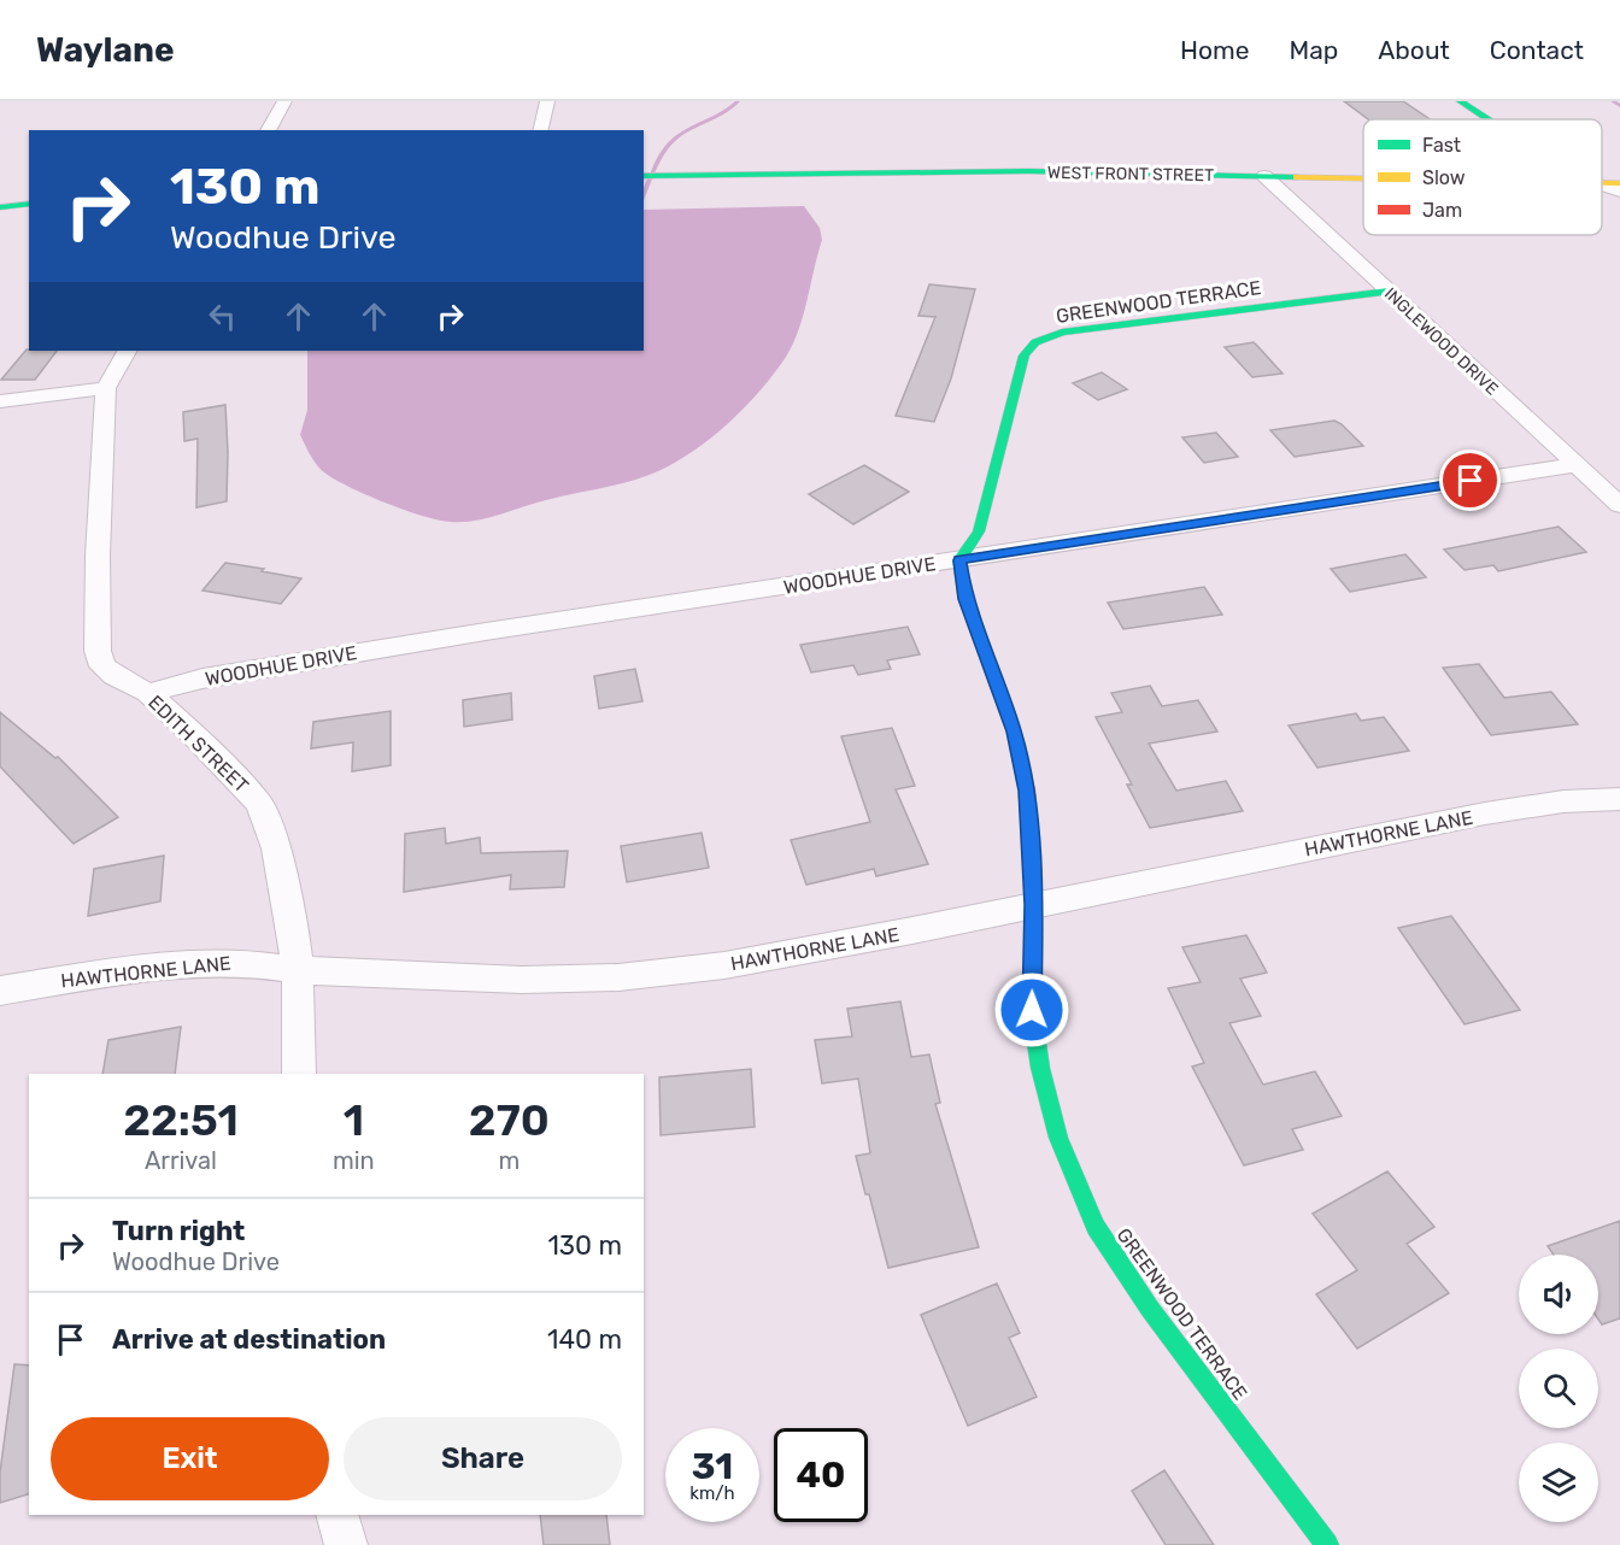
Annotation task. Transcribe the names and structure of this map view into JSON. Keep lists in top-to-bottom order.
{
  "streets": {
    "street": [
      "WEST FRONT STREET",
      "GREENWOOD TERRACE",
      "INGLEWOOD DRIVE",
      "WOODHUE DRIVE",
      "EDITH STREET",
      "HAWTHORNE LANE"
    ]
  },
  "crossings": [
    ["WEST FRONT STREET", "INGLEWOOD DRIVE"],
    ["GREENWOOD TERRACE", "INGLEWOOD DRIVE"],
    ["GREENWOOD TERRACE", "WOODHUE DRIVE"],
    ["GREENWOOD TERRACE", "HAWTHORNE LANE"],
    ["INGLEWOOD DRIVE", "WOODHUE DRIVE"],
    ["WOODHUE DRIVE", "EDITH STREET"],
    ["EDITH STREET", "HAWTHORNE LANE"]
  ],
  "legend": ["Fast", "Slow", "Jam"],
  "page": {
    "header": "Waylane",
    "nav": [
      "Home",
      "Map",
      "About",
      "Contact"
    ],
    "turn": ["130 m", "Woodhue Drive"],
    "eta": [
      "22:51",
      "Arrival",
      "1",
      "min",
      "270",
      "m"
    ],
    "list": [
      {
        "name": "Turn right",
        "note": "Woodhue Drive",
        "value": "130 m"
      },
      {
        "name": "Arrive at destination",
        "value": "140 m"
      }
    ],
    "buttons": ["Exit", "Share"],
    "speed": "31 km/h",
    "limit": "40"
  }
}
